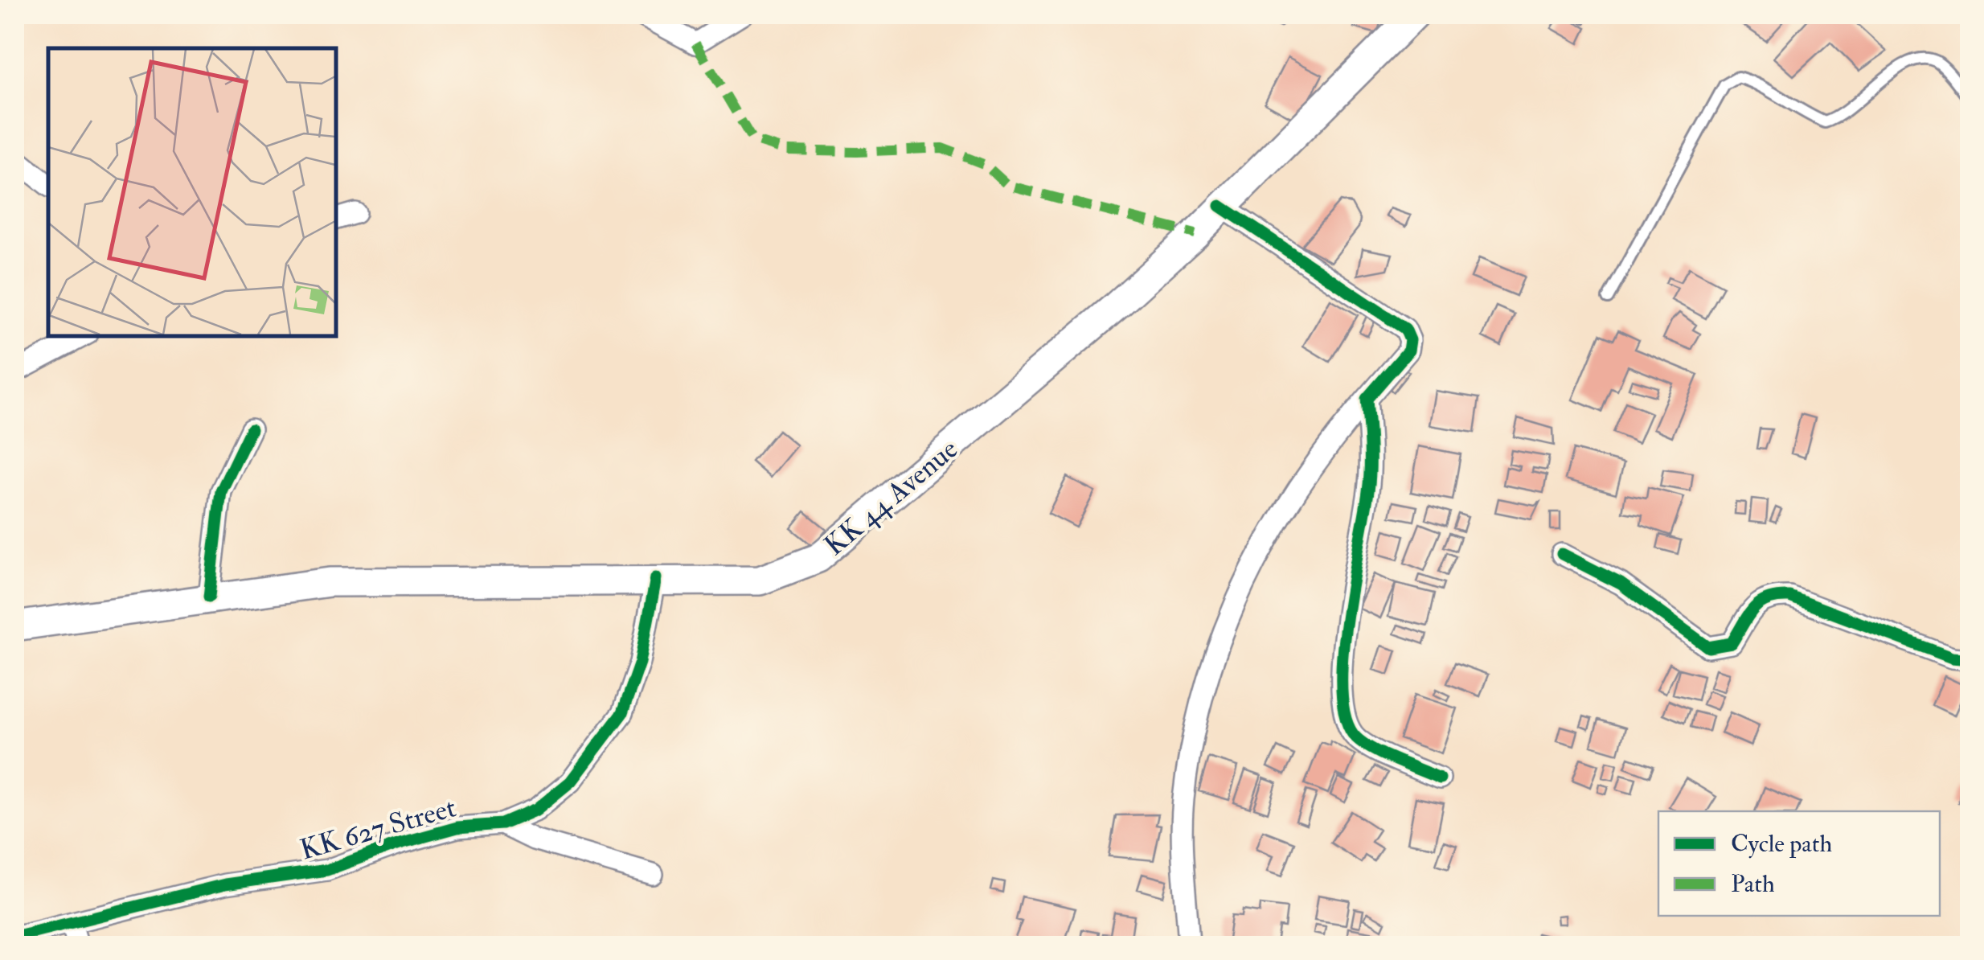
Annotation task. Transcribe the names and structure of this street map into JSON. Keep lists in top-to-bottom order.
{
  "streets": {
    "main road": ["KK 44 Avenue"],
    "street": ["KK 627 Street"]
  },
  "crossings": [
    ["KK 44 Avenue", "KK 627 Street"]
  ],
  "legend": ["Cycle path", "Path"]
}
